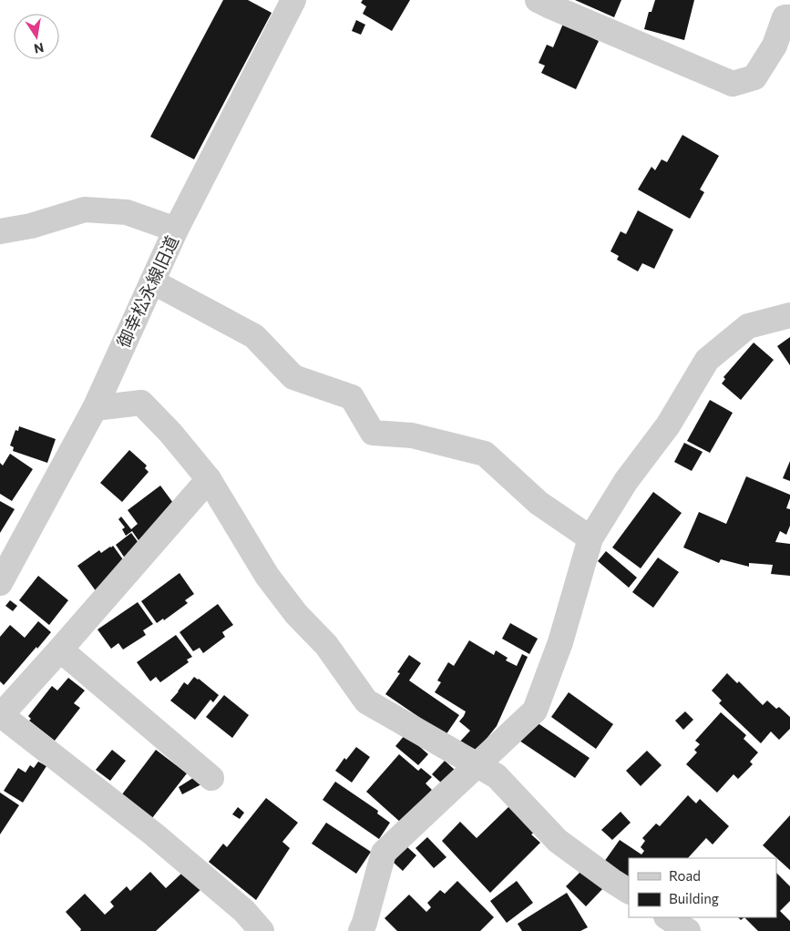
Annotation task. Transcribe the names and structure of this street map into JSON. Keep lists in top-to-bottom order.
{
  "streets": {
    "street": ["御幸松永線旧道"]
  },
  "legend": ["Road", "Building"],
  "north": "bottom"
}
